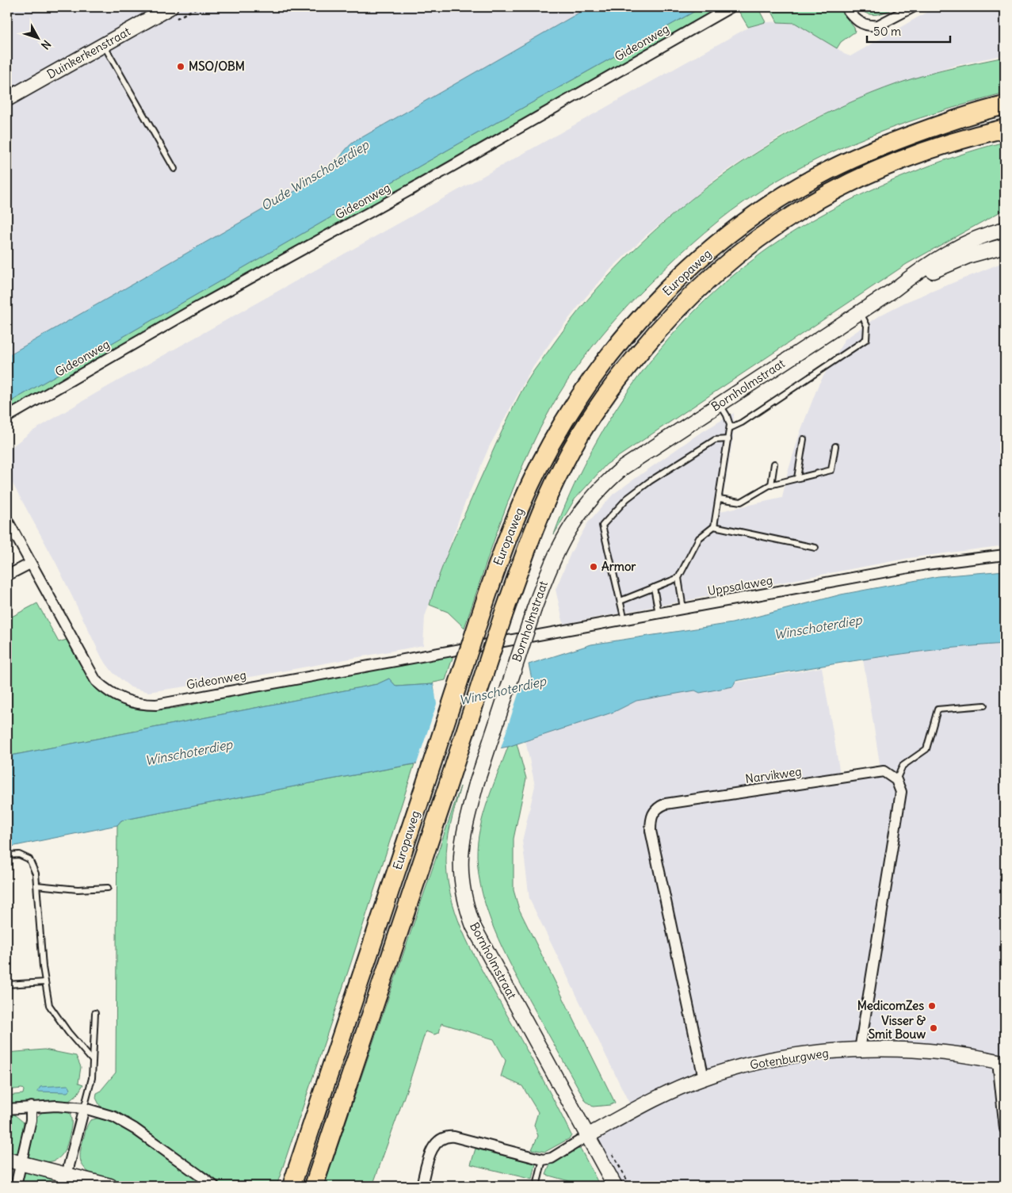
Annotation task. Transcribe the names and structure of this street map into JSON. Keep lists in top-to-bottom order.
{
  "streets": {
    "highway": ["Europaweg"],
    "street": [
      "Gideonweg",
      "Duinkerkenstraat",
      "Bornholmstraat",
      "Uppsalaweg",
      "Narvikweg",
      "Gotenburgweg"
    ]
  },
  "crossings": [
    ["Gideonweg", "Uppsalaweg"],
    ["Bornholmstraat", "Gotenburgweg"],
    ["Narvikweg", "Gotenburgweg"]
  ],
  "water": ["Oude Winschoterdiep", "Winschoterdiep"],
  "places": [
    "MSO/OBM",
    "Armor",
    "MedicomZes",
    "Visser & Smit Bouw"
  ],
  "scale_bar": "50 m",
  "north": "bottom right"
}
